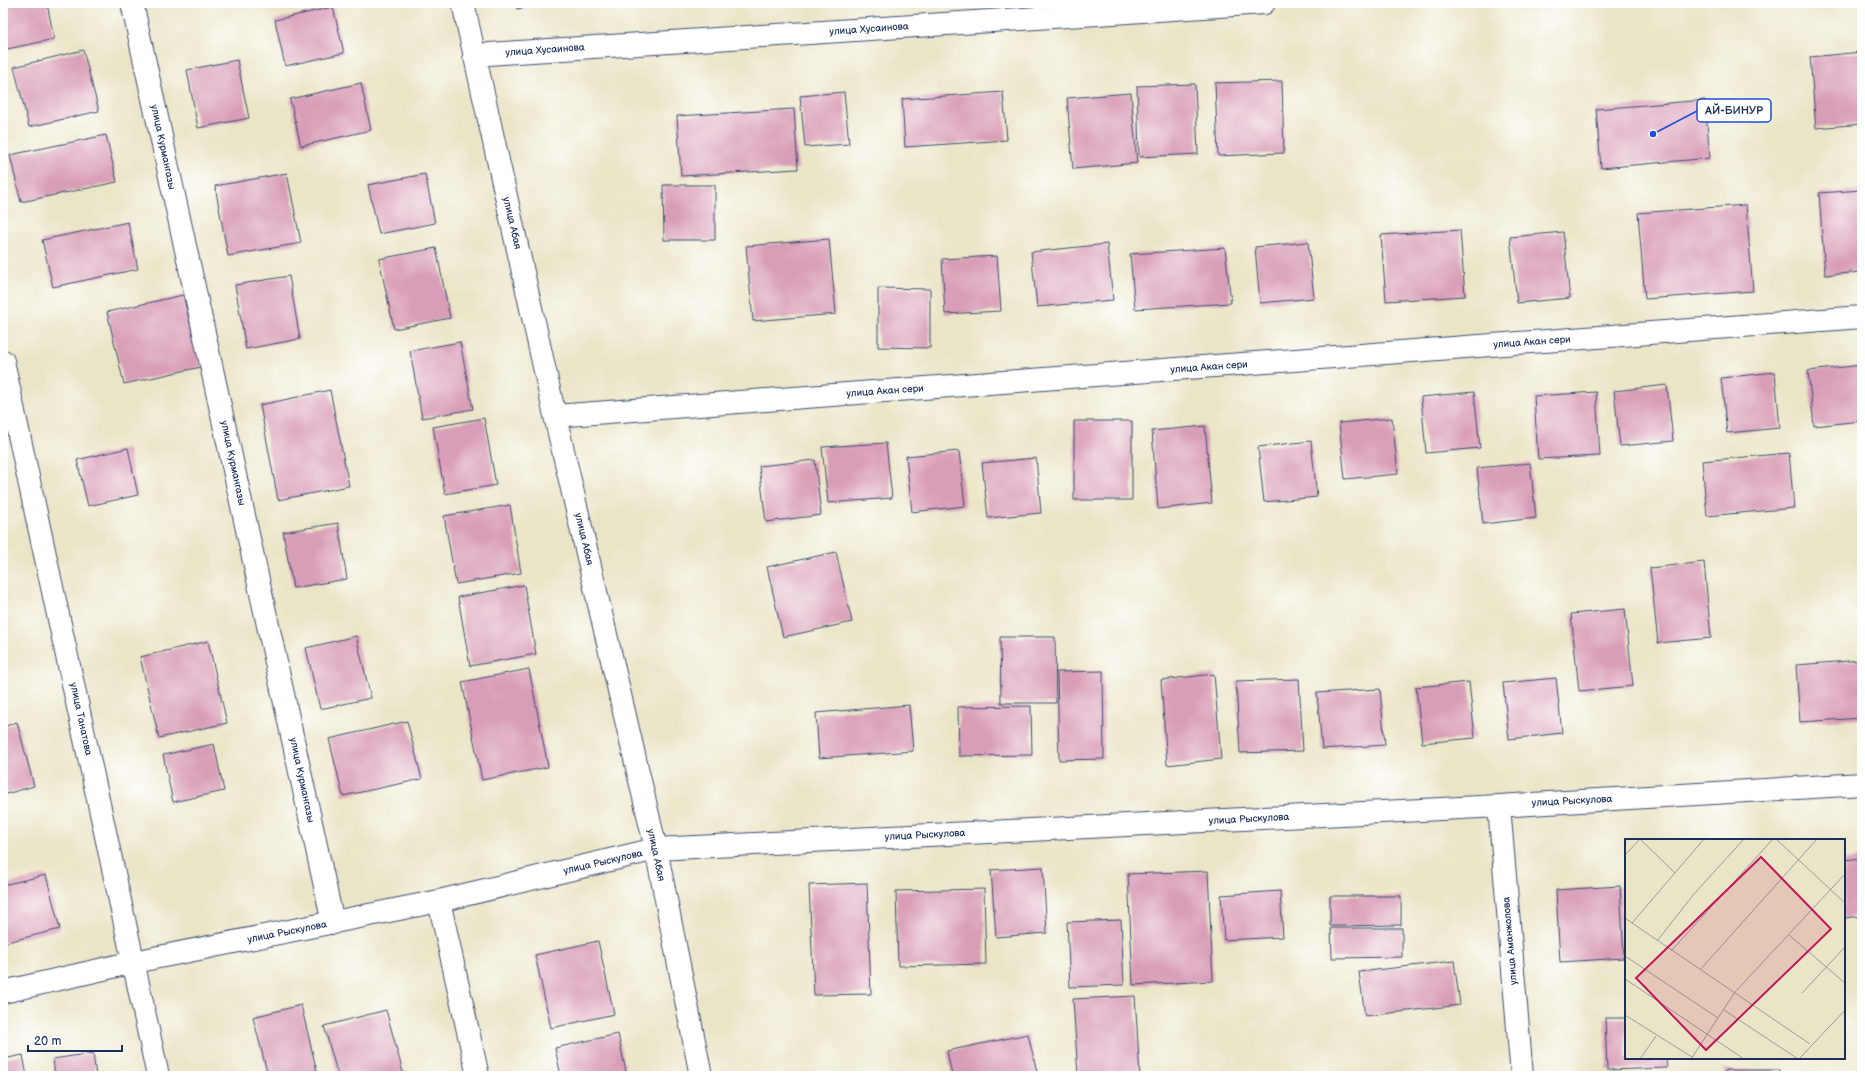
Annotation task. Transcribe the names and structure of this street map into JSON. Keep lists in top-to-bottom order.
{
  "streets": {
    "street": [
      "улица Хусаинова",
      "улица Курмангазы",
      "улица Абая",
      "улица Акан сери",
      "улица Танатова",
      "улица Рыскулова",
      "улица Аманжолова"
    ]
  },
  "crossings": [
    ["улица Хусаинова", "улица Абая"],
    ["улица Курмангазы", "улица Рыскулова"],
    ["улица Абая", "улица Акан сери"],
    ["улица Абая", "улица Рыскулова"],
    ["улица Танатова", "улица Рыскулова"],
    ["улица Рыскулова", "улица Аманжолова"]
  ],
  "places": ["АЙ-БИНУР"],
  "scale_bar": "20 m"
}
